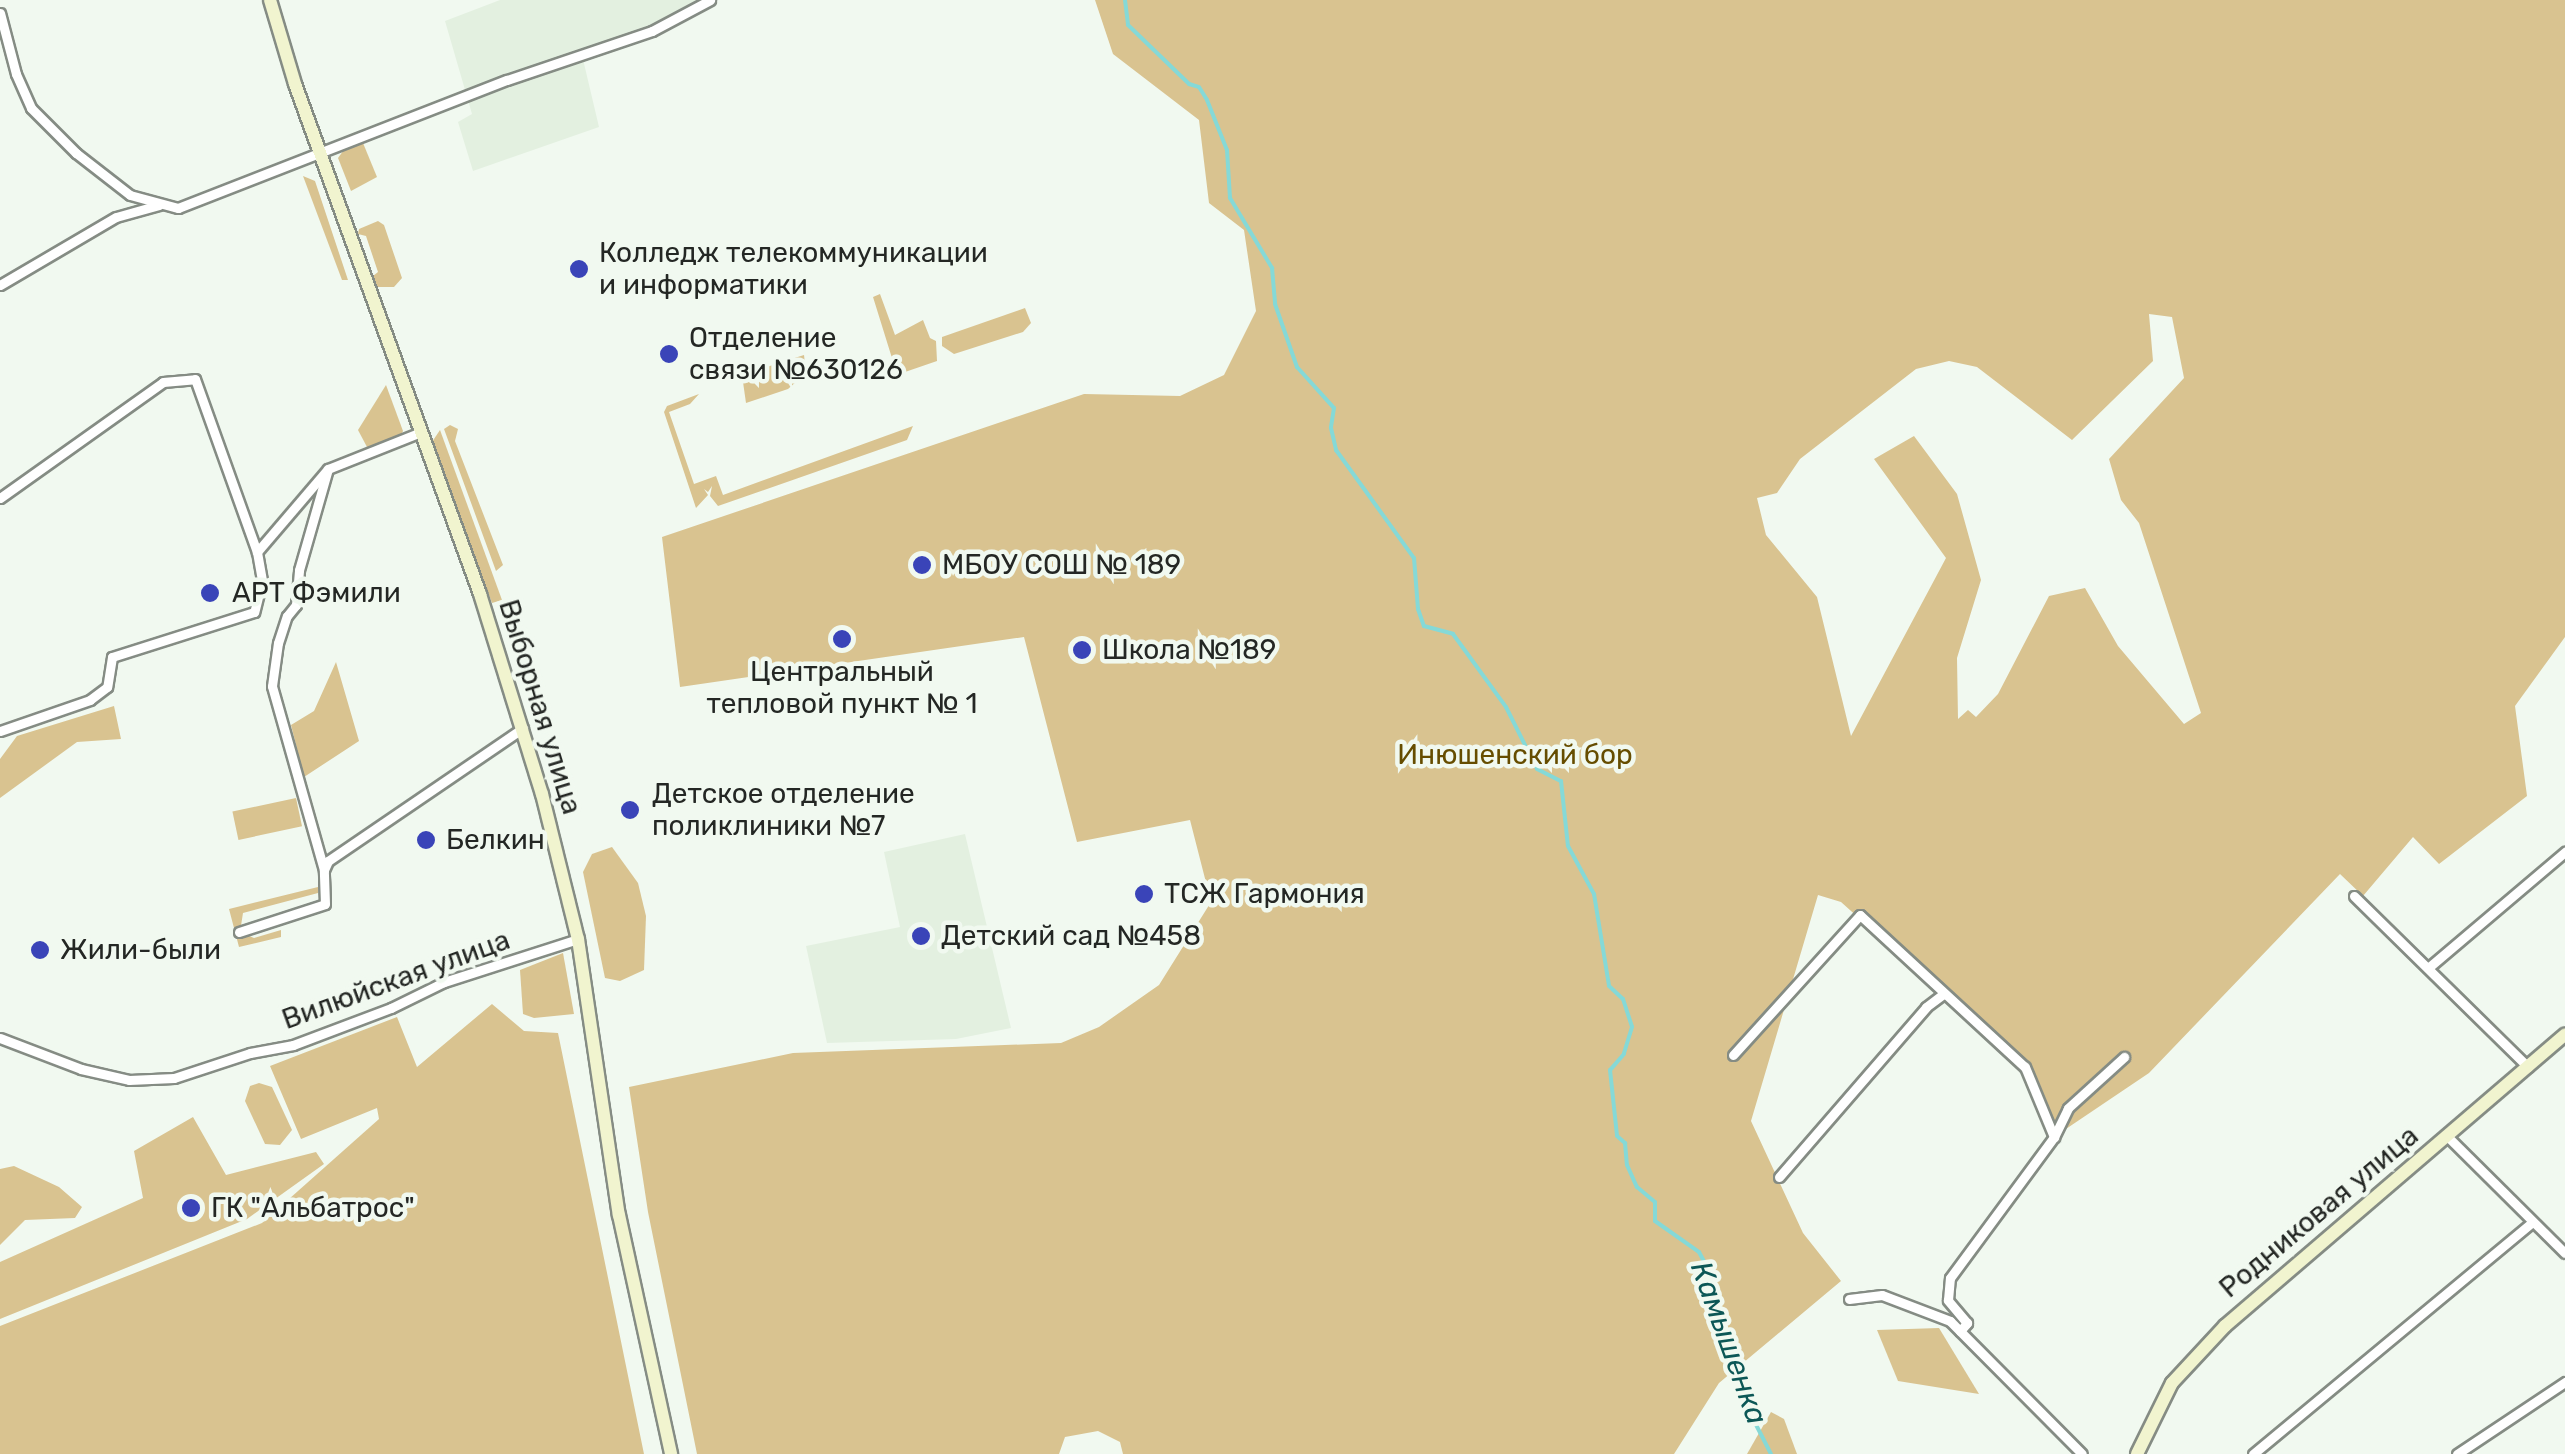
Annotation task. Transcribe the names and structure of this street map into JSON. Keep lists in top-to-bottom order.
{
  "streets": {
    "main road": ["Выборная улица", "Родниковая улица"],
    "street": ["Вилюйская улица"]
  },
  "crossings": [
    ["Выборная улица", "Вилюйская улица"]
  ],
  "water": ["Камышенка"],
  "parks": ["Инюшенский бор"],
  "places": [
    "Колледж телекоммуникации и информатики",
    "Отделение связи №630126",
    "МБОУ СОШ № 189",
    "АРТ Фэмили",
    "Центральный тепловой пункт № 1",
    "Школа №189",
    "Детское отделение поликлиники №7",
    "Белкин",
    "ТСЖ Гармония",
    "Детский сад №458",
    "Жили-были",
    "ГК \"Альбатрос\""
  ]
}
